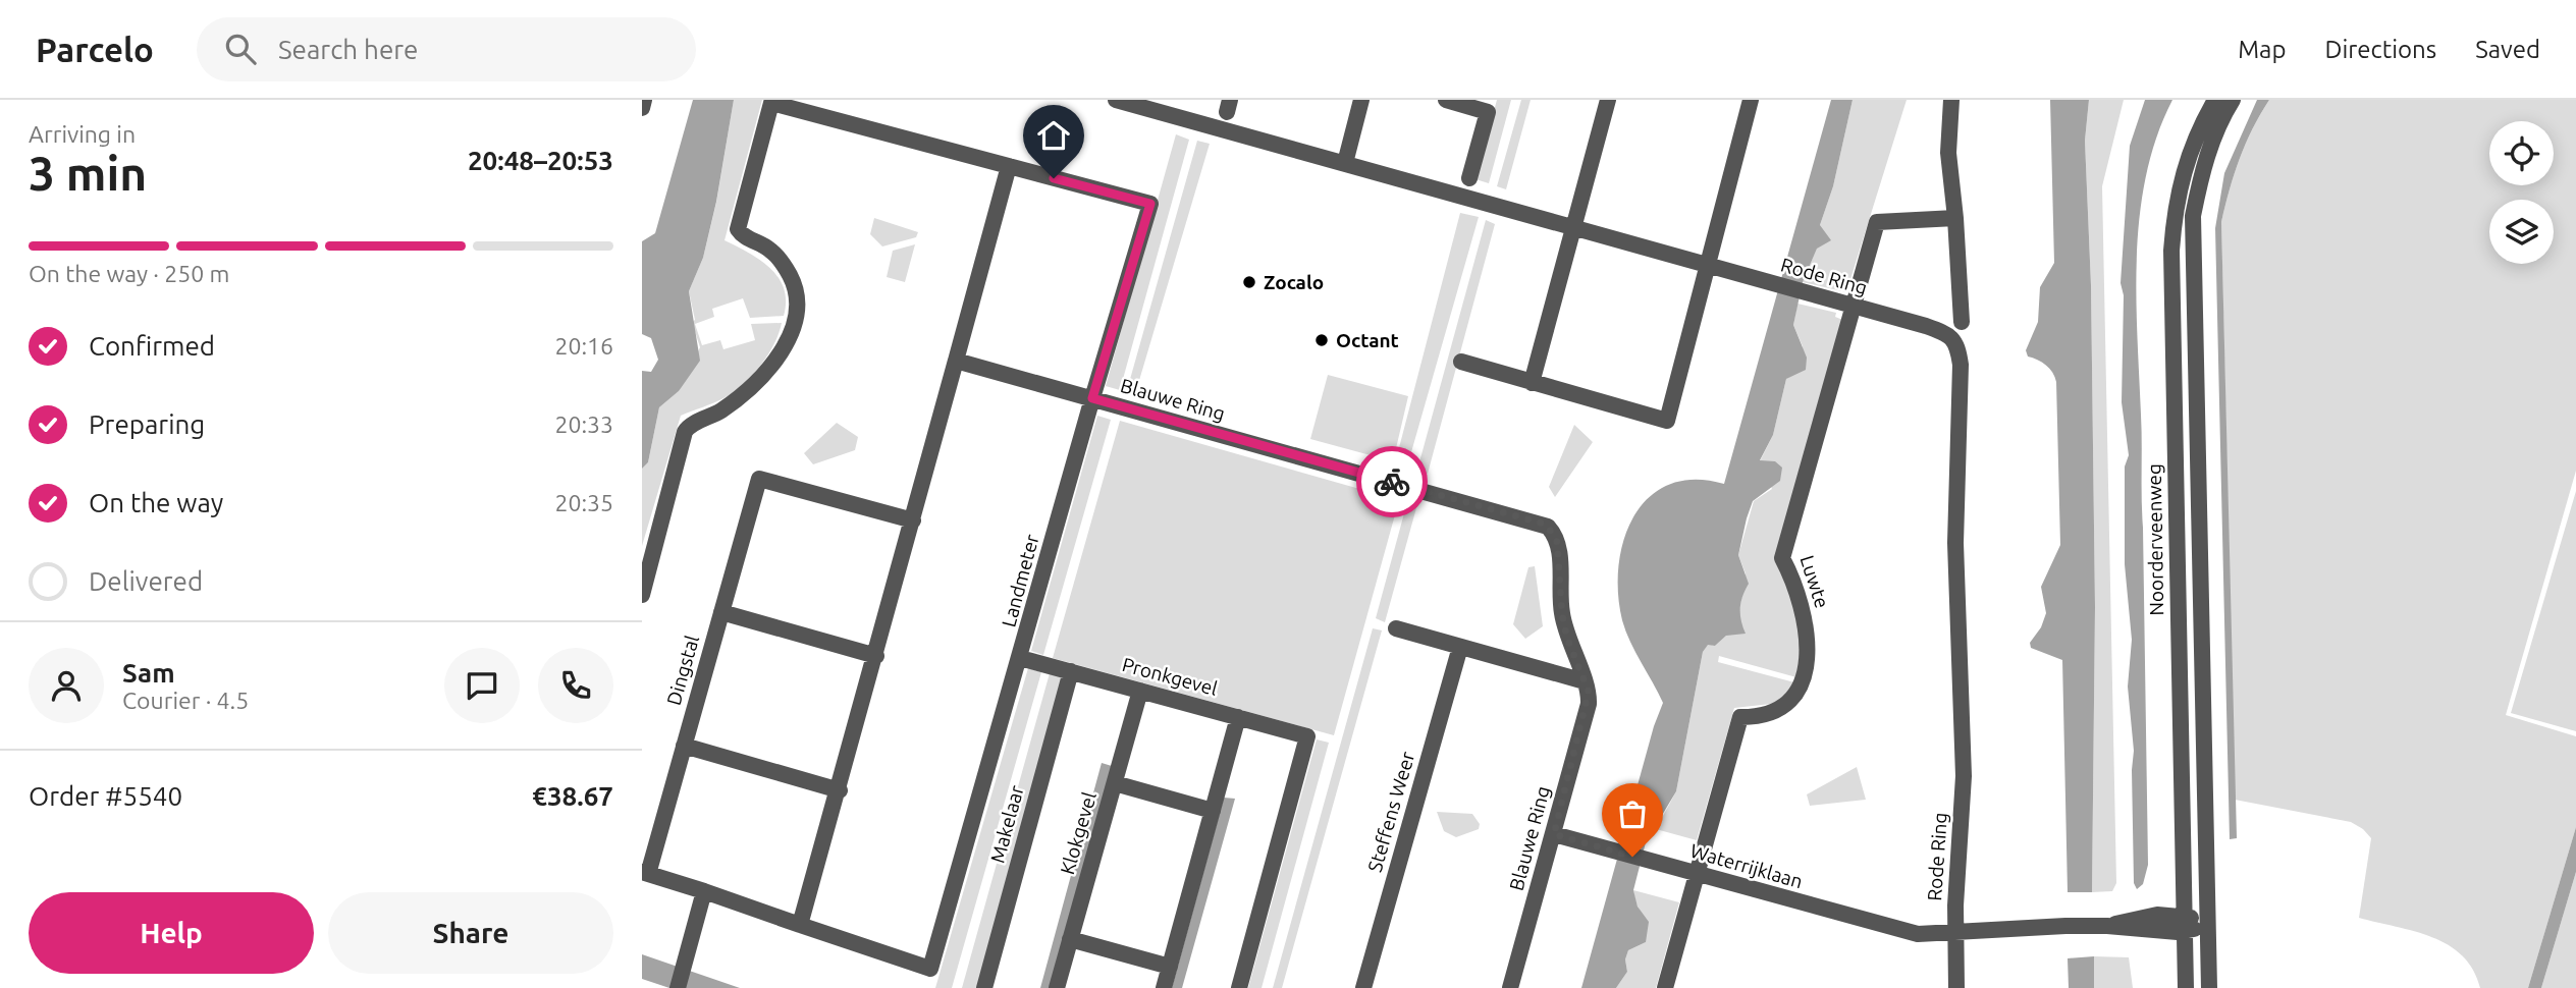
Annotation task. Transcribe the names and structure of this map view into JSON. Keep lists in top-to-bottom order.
{
  "streets": {
    "street": [
      "Rode Ring",
      "Blauwe Ring",
      "Noorderveenweg",
      "Landmeter",
      "Luwte",
      "Dingstal",
      "Pronkgevel",
      "Steffens Weer",
      "Makelaar",
      "Klokgevel",
      "Waterrijklaan"
    ]
  },
  "crossings": [
    ["Rode Ring", "Luwte"],
    ["Rode Ring", "Waterrijklaan"],
    ["Blauwe Ring", "Landmeter"],
    ["Blauwe Ring", "Waterrijklaan"],
    ["Noorderveenweg", "Waterrijklaan"],
    ["Landmeter", "Pronkgevel"],
    ["Luwte", "Waterrijklaan"],
    ["Pronkgevel", "Makelaar"],
    ["Pronkgevel", "Klokgevel"]
  ],
  "places": ["Zocalo", "Octant"],
  "page": {
    "header": "Parcelo",
    "search": "Search here",
    "nav": ["Map", "Directions", "Saved"],
    "heading": ["3 min", "Arriving in", "20:48–20:53"],
    "panel": [
      "Sam",
      "Courier · 4.5",
      "Order #5540",
      "€38.67"
    ],
    "bar": "On the way · 250 m",
    "list": [
      ["Confirmed", "20:16"],
      ["Preparing", "20:33"],
      ["On the way", "20:35"],
      "Delivered"
    ],
    "buttons": ["Help", "Share"]
  }
}
